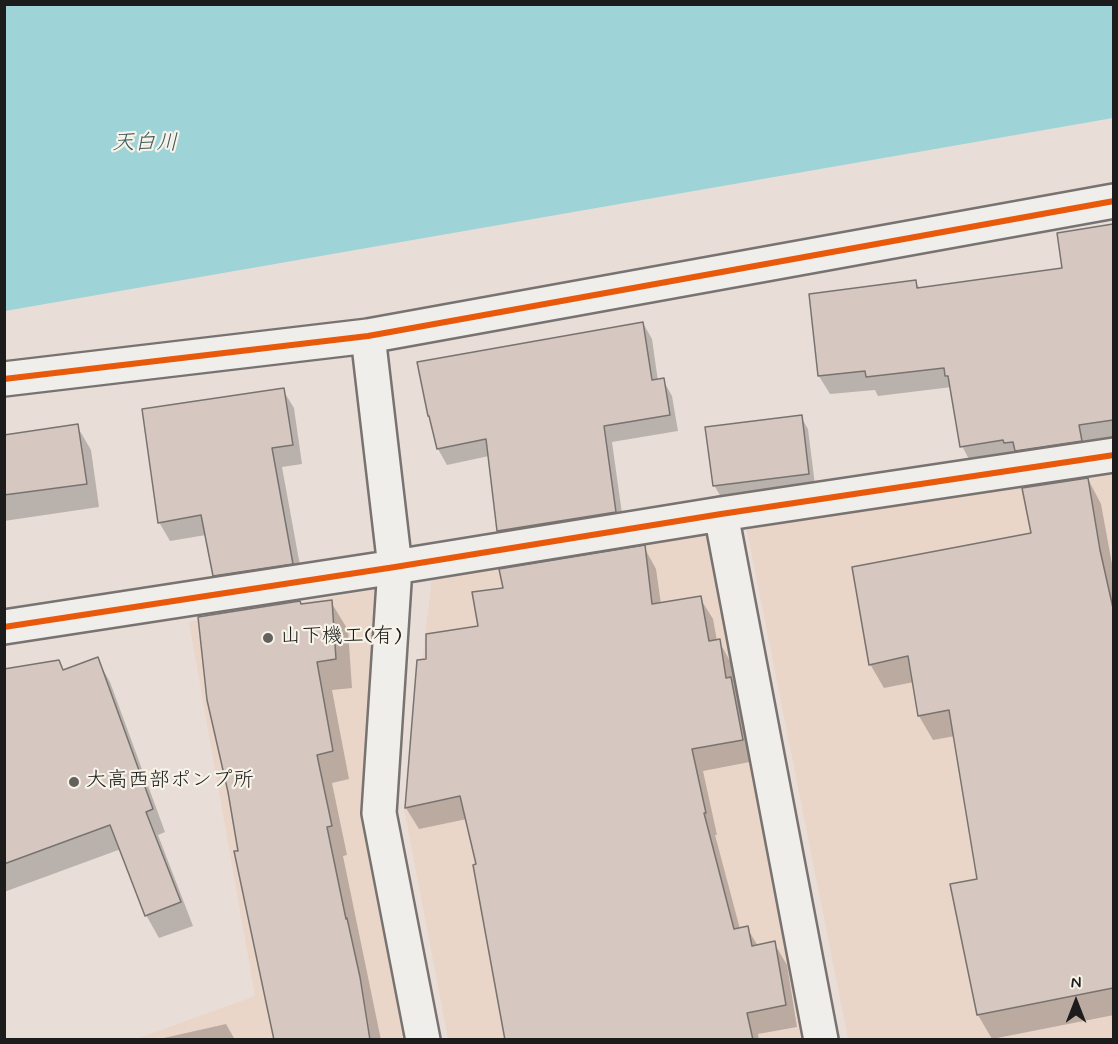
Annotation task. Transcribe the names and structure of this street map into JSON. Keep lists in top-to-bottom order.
{
  "water": ["天白川"],
  "places": ["山下機工(有)", "大高西部ポンプ所"],
  "north": "top"
}
